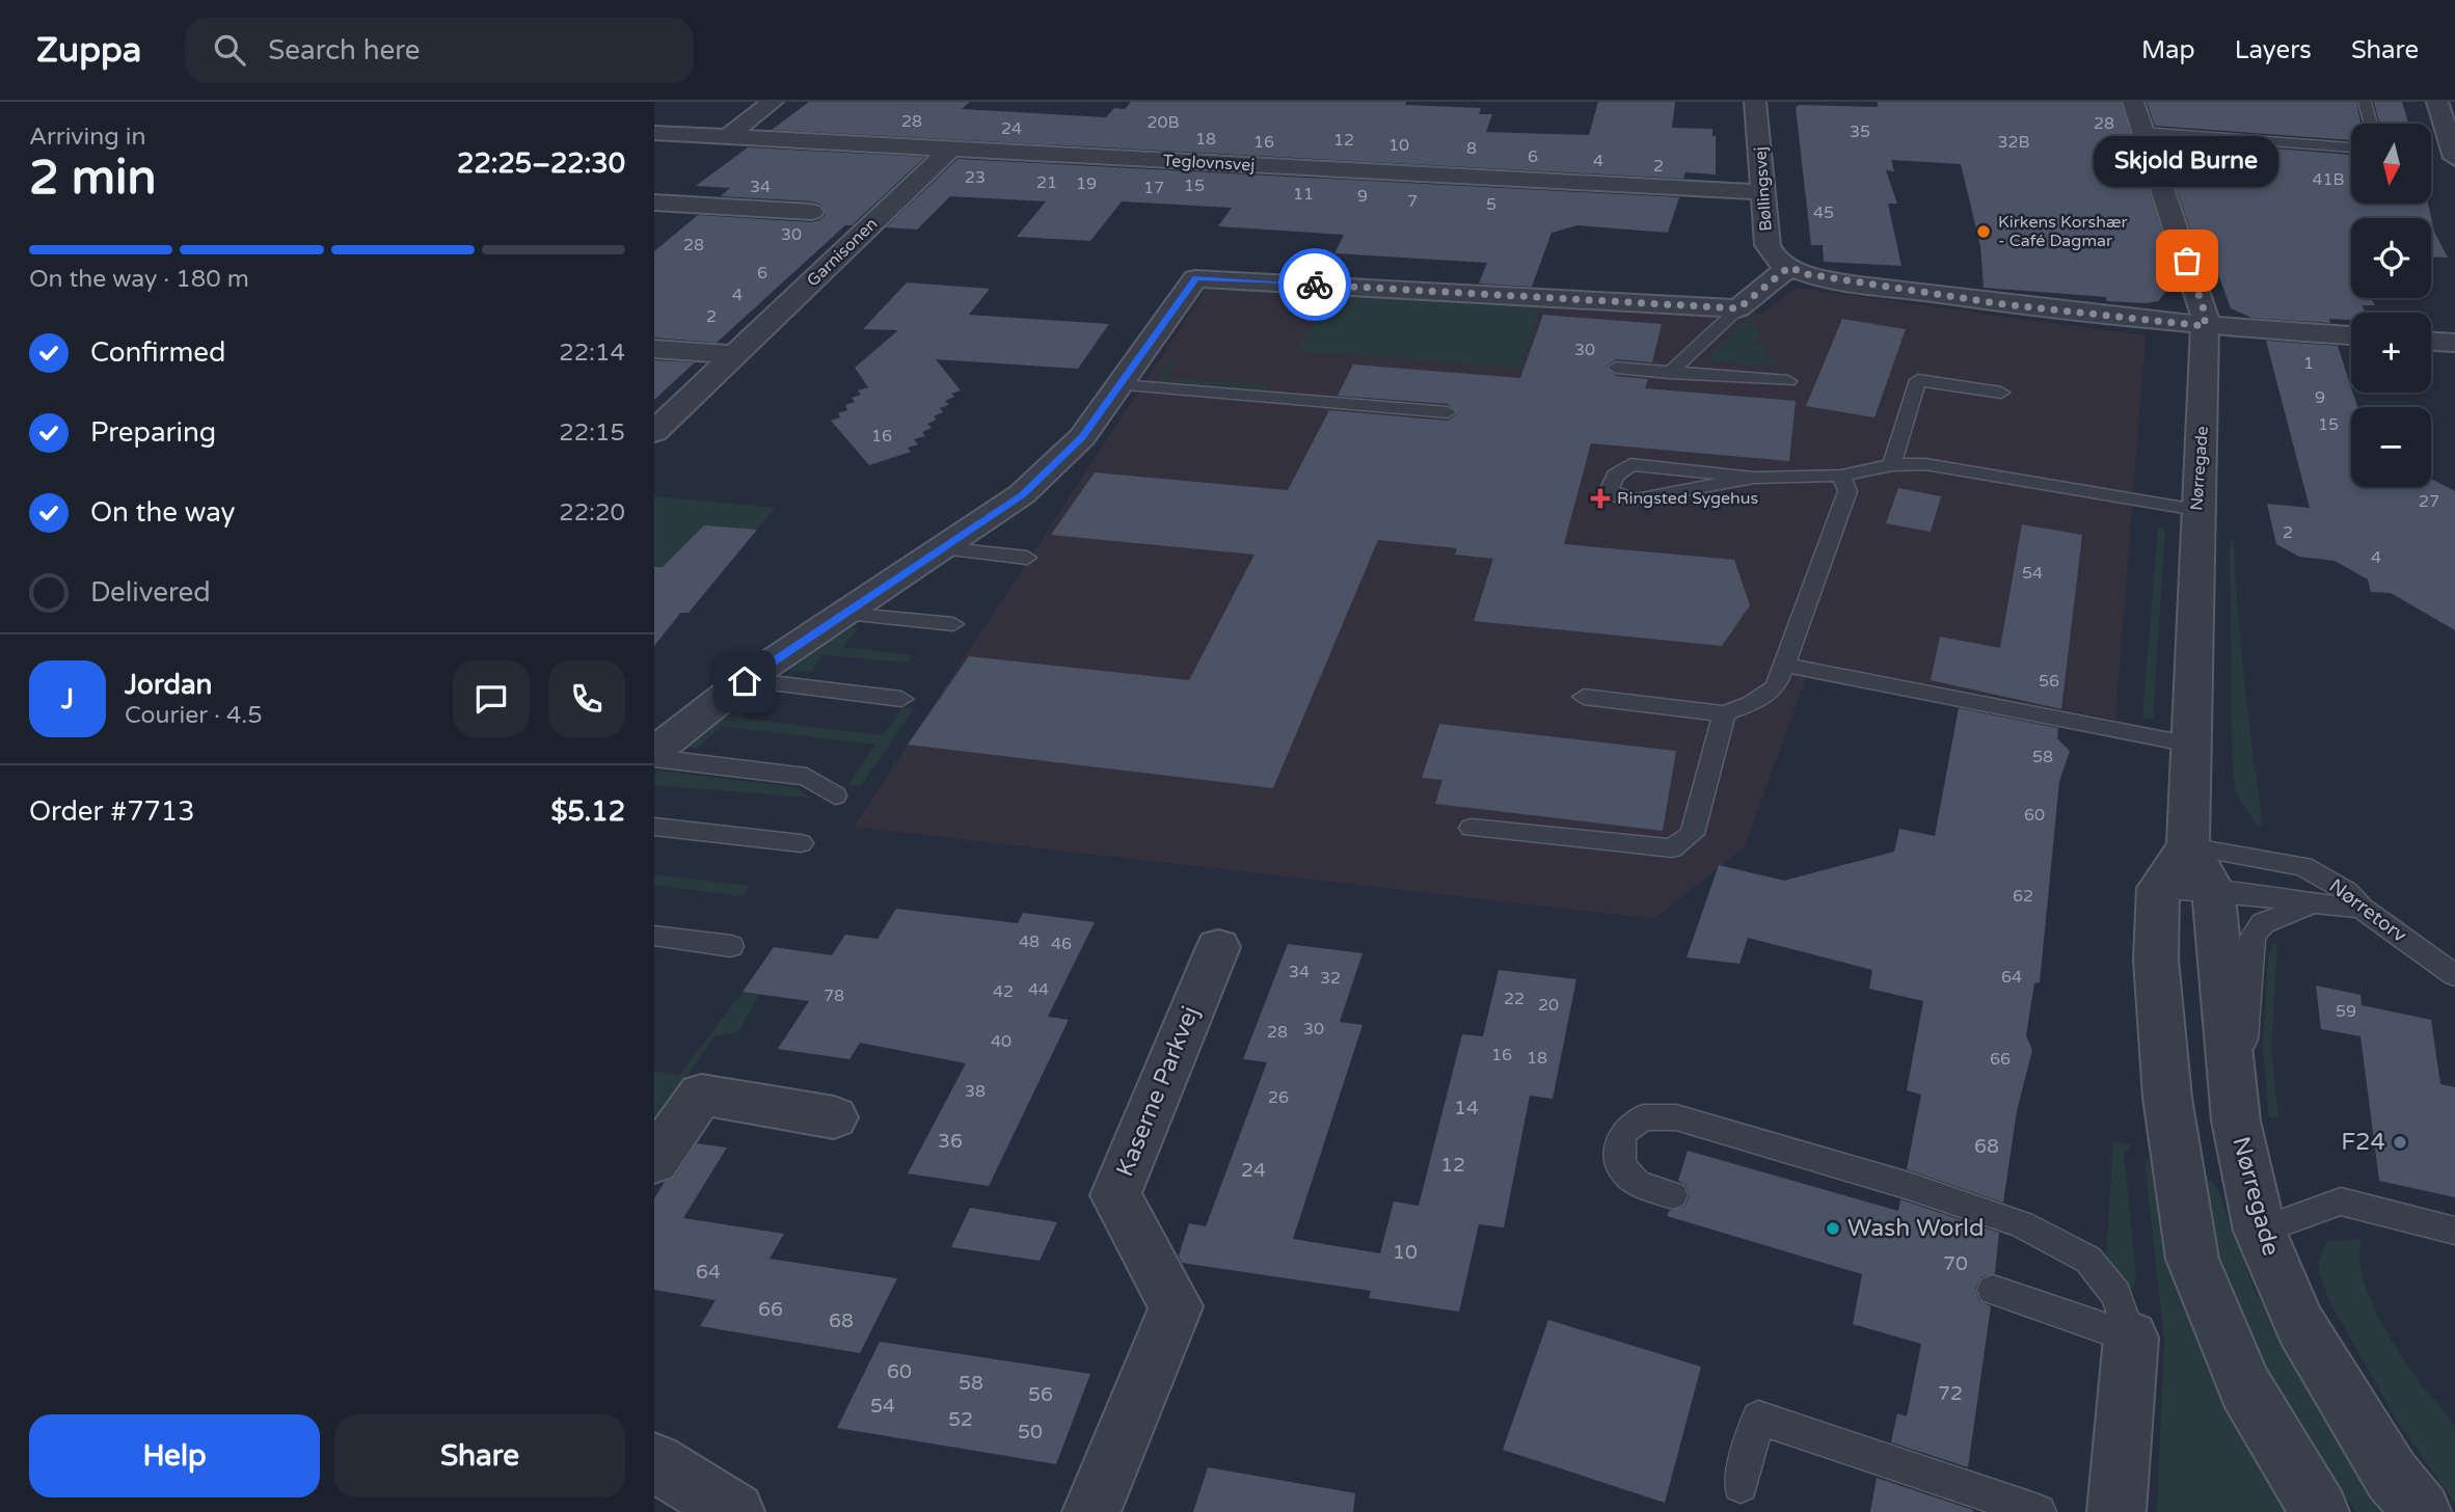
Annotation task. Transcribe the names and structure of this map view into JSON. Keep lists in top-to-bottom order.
{
  "streets": {
    "street": [
      "Teglovnsvej",
      "Bøllingsvej",
      "Garnisonen",
      "Nørregade",
      "Kaserne Parkvej"
    ],
    "lane": ["Nørretorv"]
  },
  "crossings": [
    ["Teglovnsvej", "Bøllingsvej"],
    ["Teglovnsvej", "Garnisonen"],
    ["Nørregade", "Nørretorv"]
  ],
  "places": {
    "other": [
      "Kirkens Korshær - Café Dagmar",
      "Skjold Burne",
      "F24",
      "Wash World"
    ],
    "health": ["Ringsted Sygehus"]
  },
  "house_numbers": [
    "28",
    "20B",
    "28",
    "24",
    "35",
    "18",
    "12",
    "16",
    "32B",
    "10",
    "8",
    "6",
    "4",
    "2",
    "23",
    "41B",
    "21",
    "19",
    "15",
    "34",
    "17",
    "11",
    "9",
    "7",
    "5",
    "45",
    "30",
    "28",
    "6",
    "4",
    "2",
    "30",
    "1",
    "9",
    "15",
    "16",
    "27",
    "2",
    "4",
    "54",
    "56",
    "58",
    "60",
    "62",
    "48",
    "46",
    "34",
    "64",
    "32",
    "44",
    "42",
    "78",
    "22",
    "20",
    "59",
    "30",
    "28",
    "40",
    "16",
    "18",
    "66",
    "38",
    "26",
    "14",
    "36",
    "68",
    "12",
    "24",
    "10",
    "70",
    "64",
    "66",
    "68",
    "60",
    "58",
    "72",
    "56",
    "54",
    "52",
    "50"
  ],
  "north": "bottom",
  "page": {
    "header": "Zuppa",
    "search": "Search here",
    "nav": ["Map", "Layers", "Share"],
    "heading": ["2 min", "Arriving in", "22:25–22:30"],
    "panel": [
      "Jordan",
      "Courier · 4.5",
      "Order #7713",
      "$5.12"
    ],
    "map_buttons": ["+", "−"],
    "bubble": "Skjold Burne",
    "bar": "On the way · 180 m",
    "list": [
      ["Confirmed", "22:14"],
      ["Preparing", "22:15"],
      ["On the way", "22:20"],
      "Delivered"
    ],
    "round": "J",
    "buttons": ["Help", "Share"]
  }
}
